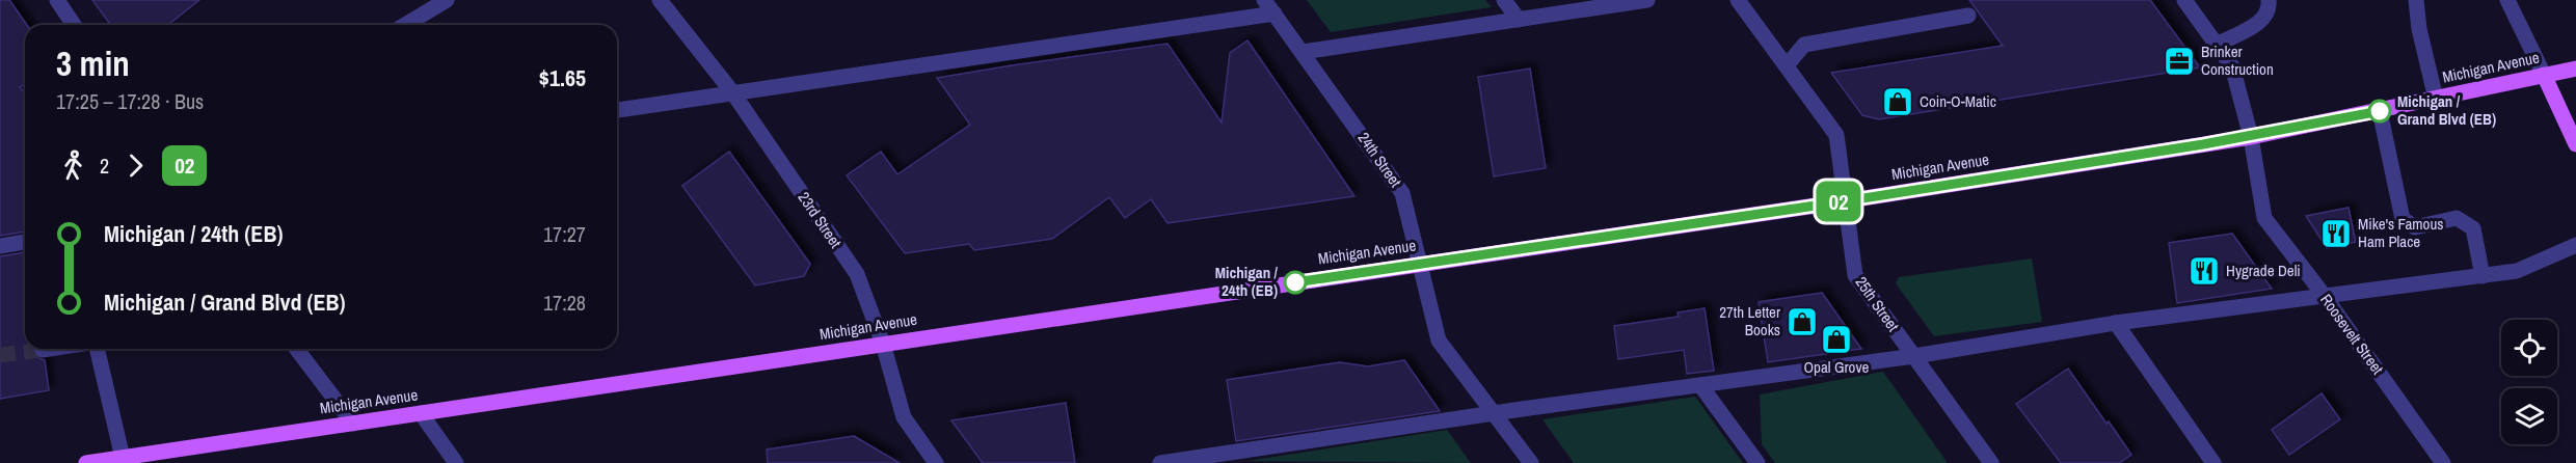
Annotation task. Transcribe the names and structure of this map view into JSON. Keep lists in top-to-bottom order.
{
  "streets": {
    "main road": ["Michigan Avenue"],
    "street": [
      "24th Street",
      "23rd Street",
      "25th Street",
      "Roosevelt Street"
    ]
  },
  "crossings": [
    ["Michigan Avenue", "24th Street"],
    ["Michigan Avenue", "23rd Street"],
    ["Michigan Avenue", "25th Street"],
    ["Michigan Avenue", "Roosevelt Street"]
  ],
  "places": {
    "office": ["Brinker Construction"],
    "shop": ["Coin-O-Matic", "27th Letter Books", "Opal Grove"],
    "other": ["Michigan / Grand Blvd (EB)", "Michigan / 24th (EB)"],
    "restaurant": ["Mike's Famous Ham Place", "Hygrade Deli"]
  },
  "lines": ["bus line 02"],
  "page": {
    "on_map": "02",
    "heading": ["3 min", "17:25 – 17:28 · Bus", "$1.65"],
    "legs": ["2", "02"],
    "list": [
      {
        "name": "Michigan / 24th (EB)",
        "value": "17:27"
      },
      {
        "name": "Michigan / Grand Blvd (EB)",
        "value": "17:28"
      }
    ]
  }
}
